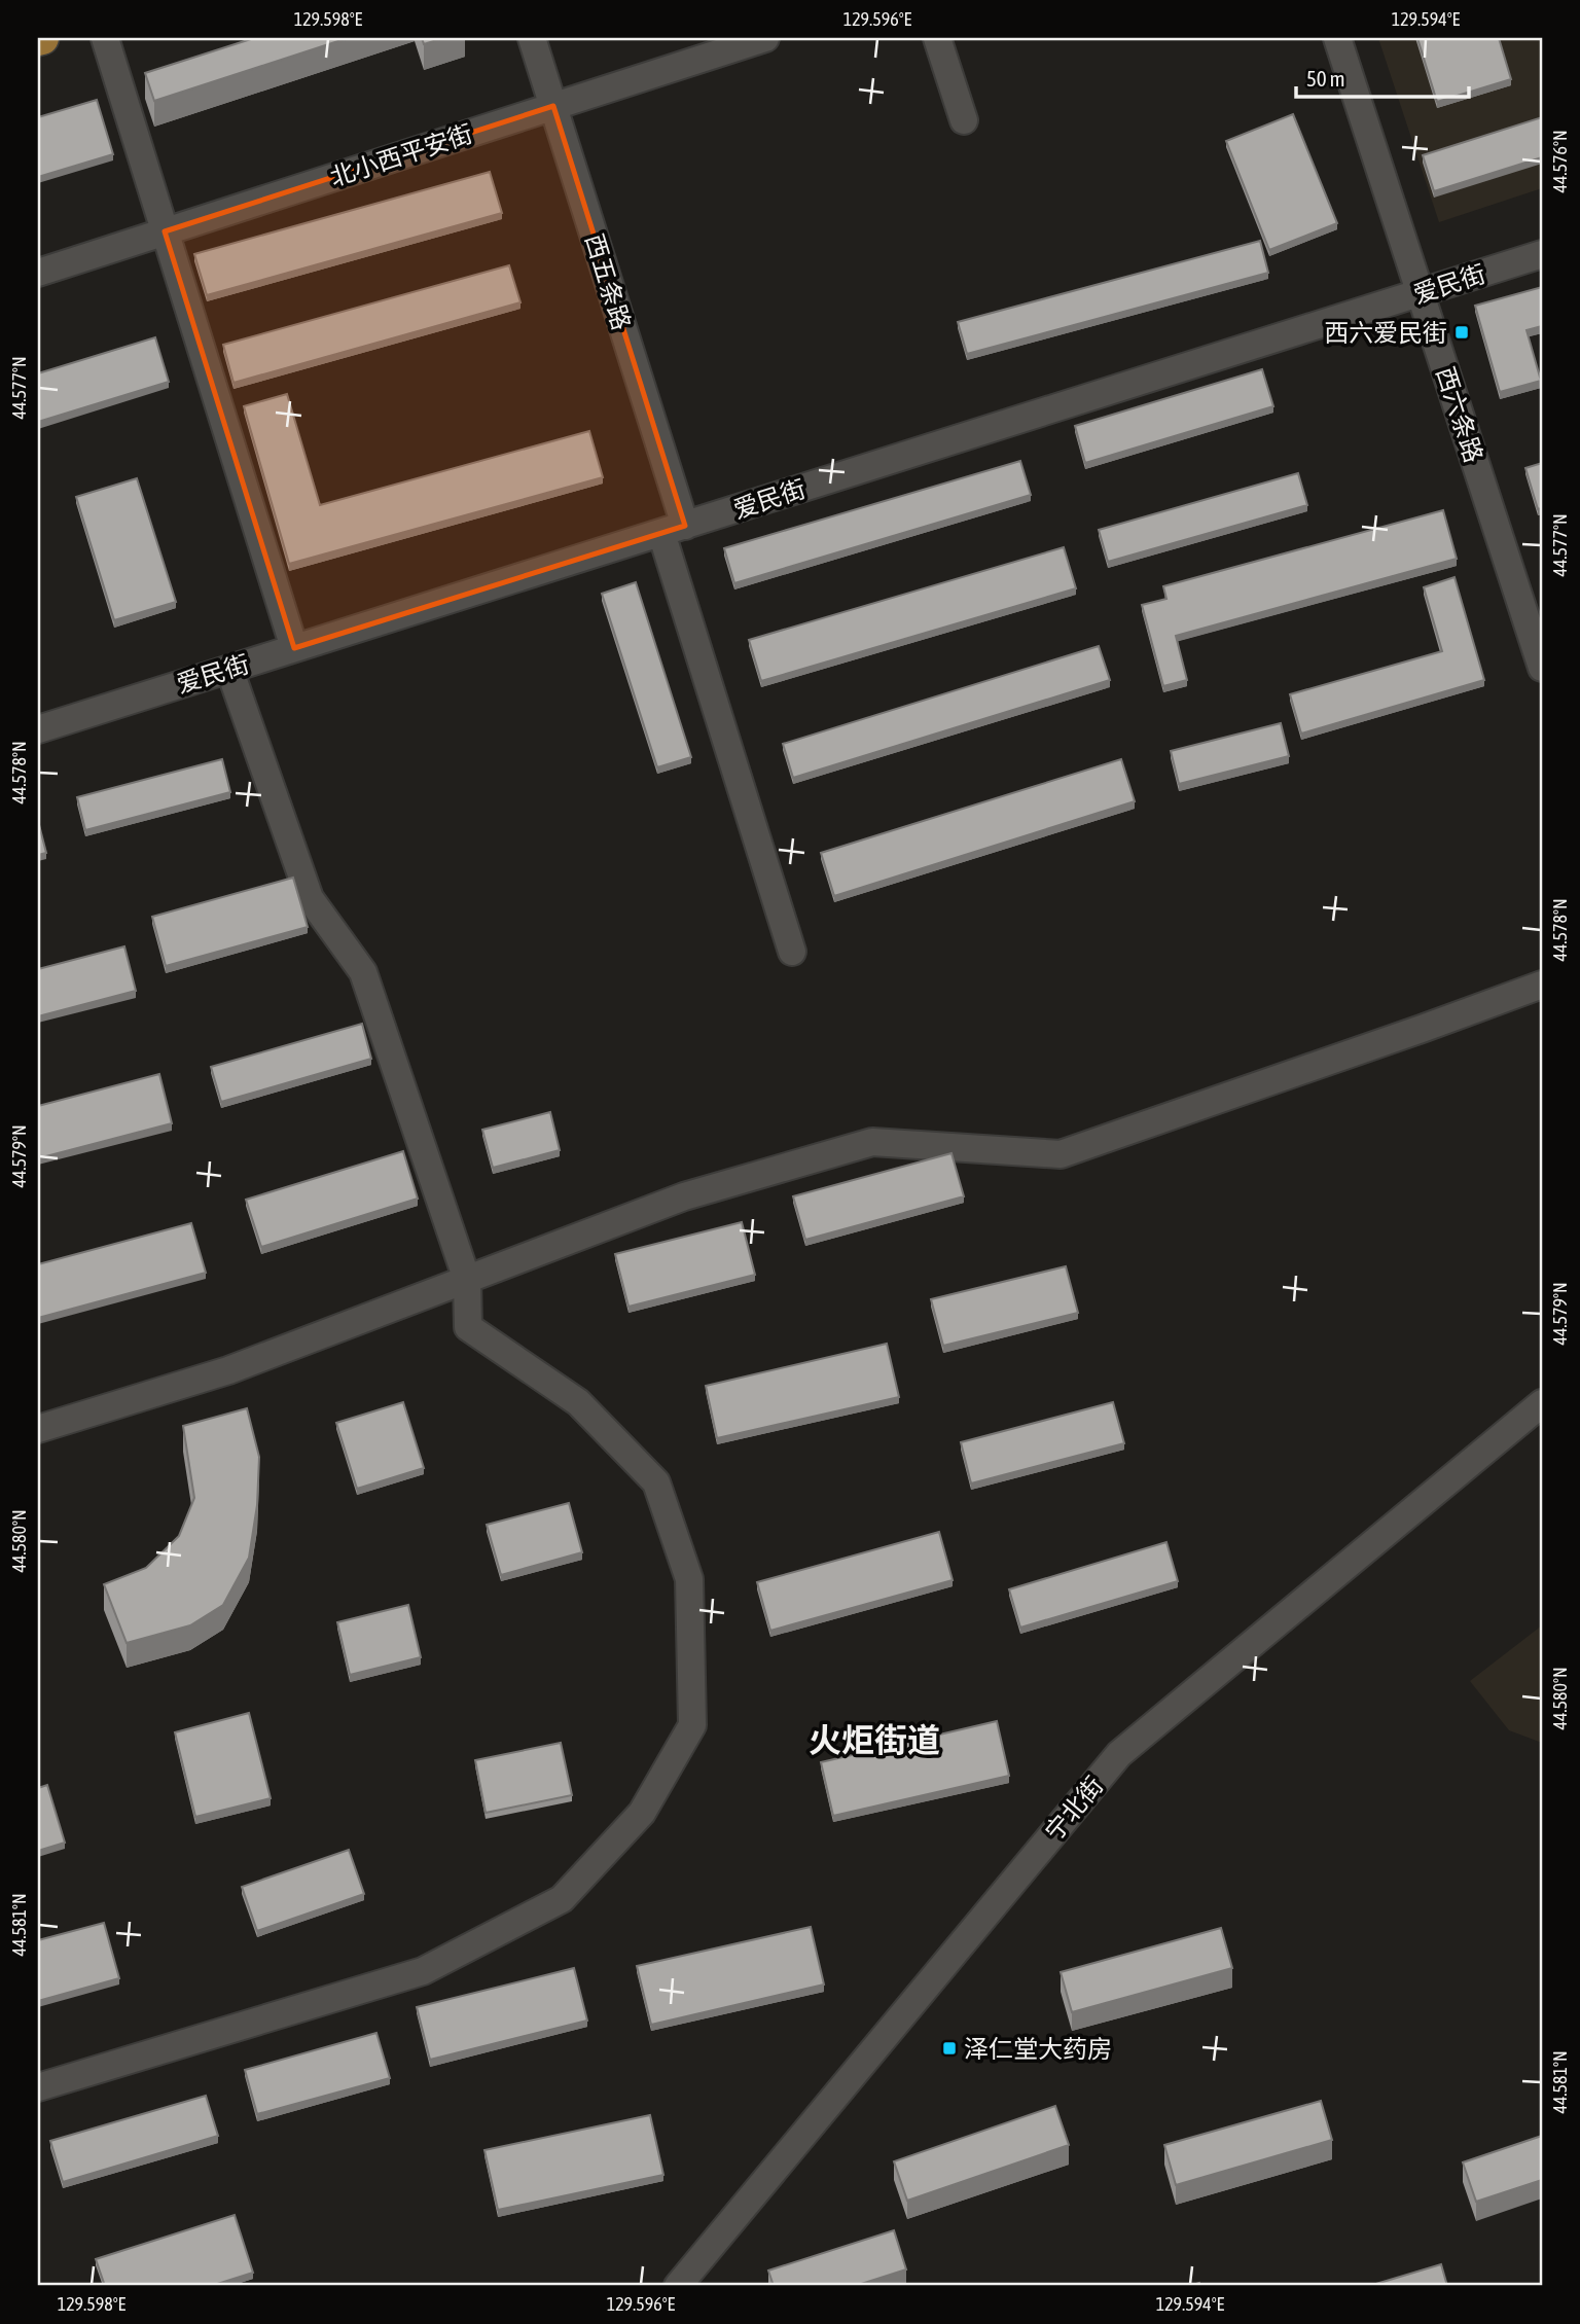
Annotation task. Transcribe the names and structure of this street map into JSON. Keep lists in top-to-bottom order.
{
  "streets": {
    "street": [
      "北小西平安街",
      "西五条路",
      "爱民街",
      "西六条路",
      "宁北街"
    ]
  },
  "crossings": [
    ["北小西平安街", "西五条路"],
    ["西五条路", "爱民街"],
    ["爱民街", "西六条路"]
  ],
  "districts": ["火炬街道"],
  "places": {
    "transit": ["西六爱民街", "泽仁堂大药房"]
  },
  "scale_bar": "50 m",
  "coordinates": [
    "129.598°E",
    "129.596°E",
    "129.594°E",
    "44.576°N",
    "44.577°N",
    "44.578°N",
    "44.579°N",
    "44.580°N",
    "44.581°N"
  ]
}
